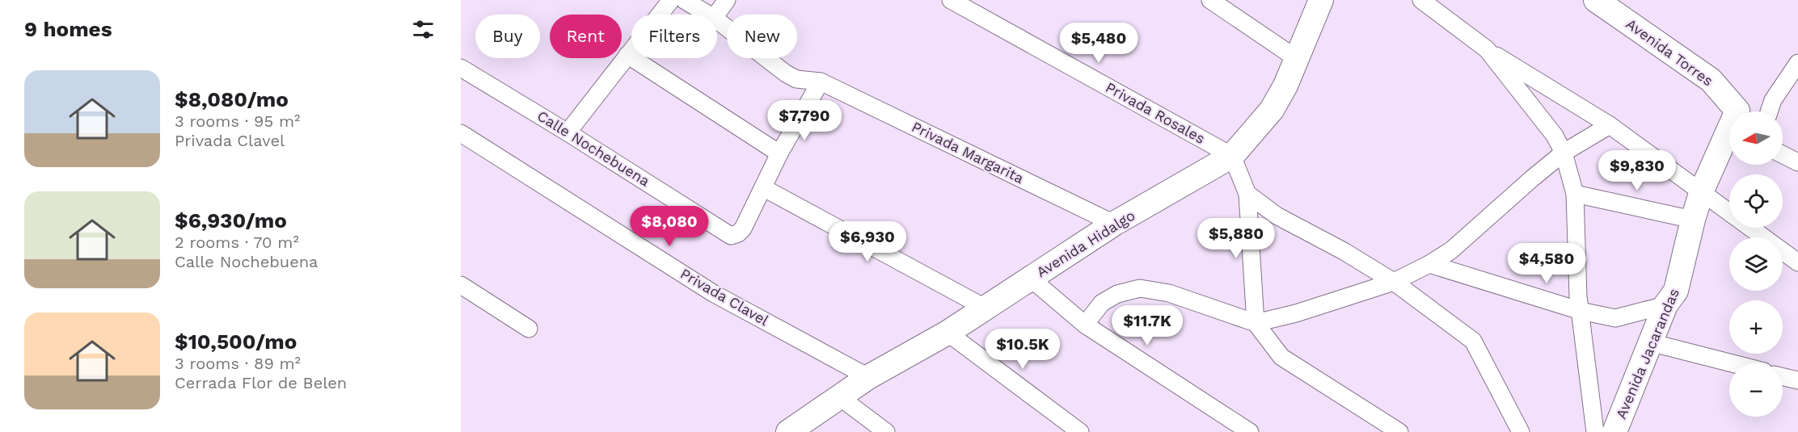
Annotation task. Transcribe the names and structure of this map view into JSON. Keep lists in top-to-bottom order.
{
  "streets": {
    "main road": ["Avenida Torres", "Avenida Hidalgo", "Avenida Jacarandas"],
    "street": [
      "Privada Rosales",
      "Calle Nochebuena",
      "Privada Margarita",
      "Privada Clavel"
    ]
  },
  "crossings": [
    ["Privada Rosales", "Avenida Hidalgo"],
    ["Privada Margarita", "Avenida Hidalgo"],
    ["Avenida Hidalgo", "Privada Clavel"]
  ],
  "north": "left",
  "page": {
    "heading": "9 homes",
    "chip": [
      "Buy",
      "Rent",
      "Filters",
      "New"
    ],
    "price": [
      "$5,480",
      "$7,790",
      "$9,830",
      "$8,080",
      "$5,880",
      "$6,930",
      "$4,580",
      "$11.7K",
      "$10.5K"
    ],
    "list": [
      {
        "name": "$8,080/mo",
        "note": "3 rooms · 95 m² · Privada Clavel"
      },
      {
        "name": "$6,930/mo",
        "note": "2 rooms · 70 m² · Calle Nochebuena"
      },
      {
        "name": "$10,500/mo",
        "note": "3 rooms · 89 m² · Cerrada Flor de Belen"
      }
    ],
    "map_buttons": ["+", "−"]
  }
}
